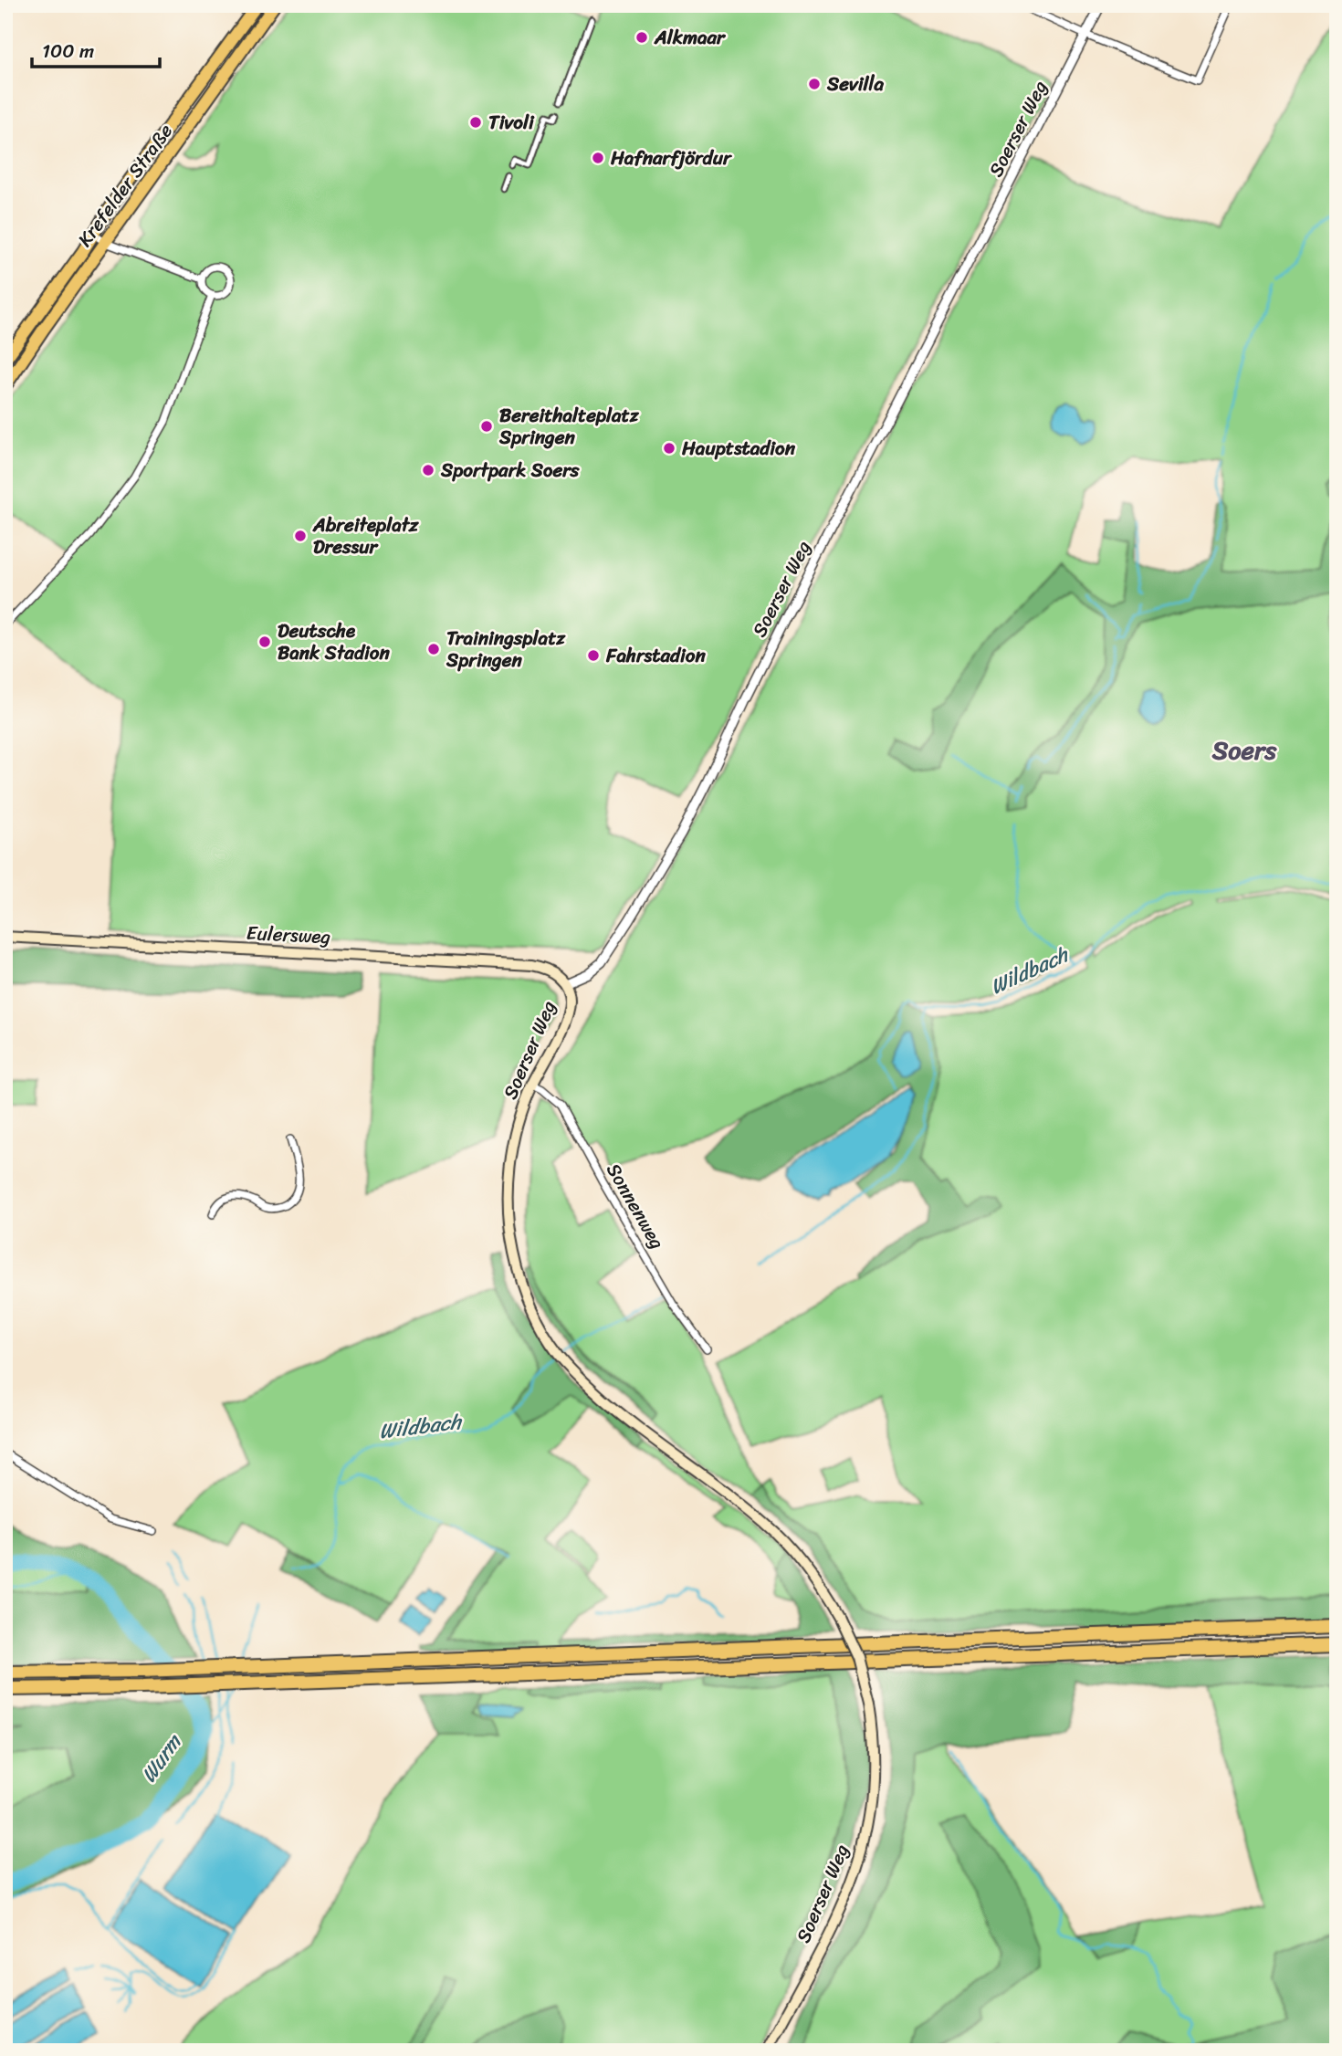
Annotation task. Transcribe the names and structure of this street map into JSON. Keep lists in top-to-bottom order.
{
  "streets": {
    "main road": ["Soerser Weg", "Krefelder Straße", "Eulersweg"],
    "street": ["Sonnenweg"]
  },
  "crossings": [
    ["Soerser Weg", "Eulersweg"],
    ["Soerser Weg", "Sonnenweg"]
  ],
  "districts": ["Soers"],
  "water": ["Wildbach", "Wurm"],
  "places": [
    "Alkmaar",
    "Sevilla",
    "Tivoli",
    "Hafnarfjördur",
    "Bereithalteplatz Springen",
    "Hauptstadion",
    "Sportpark Soers",
    "Abreiteplatz Dressur",
    "Deutsche Bank Stadion",
    "Trainingsplatz Springen",
    "Fahrstadion"
  ],
  "scale_bar": "100 m"
}
